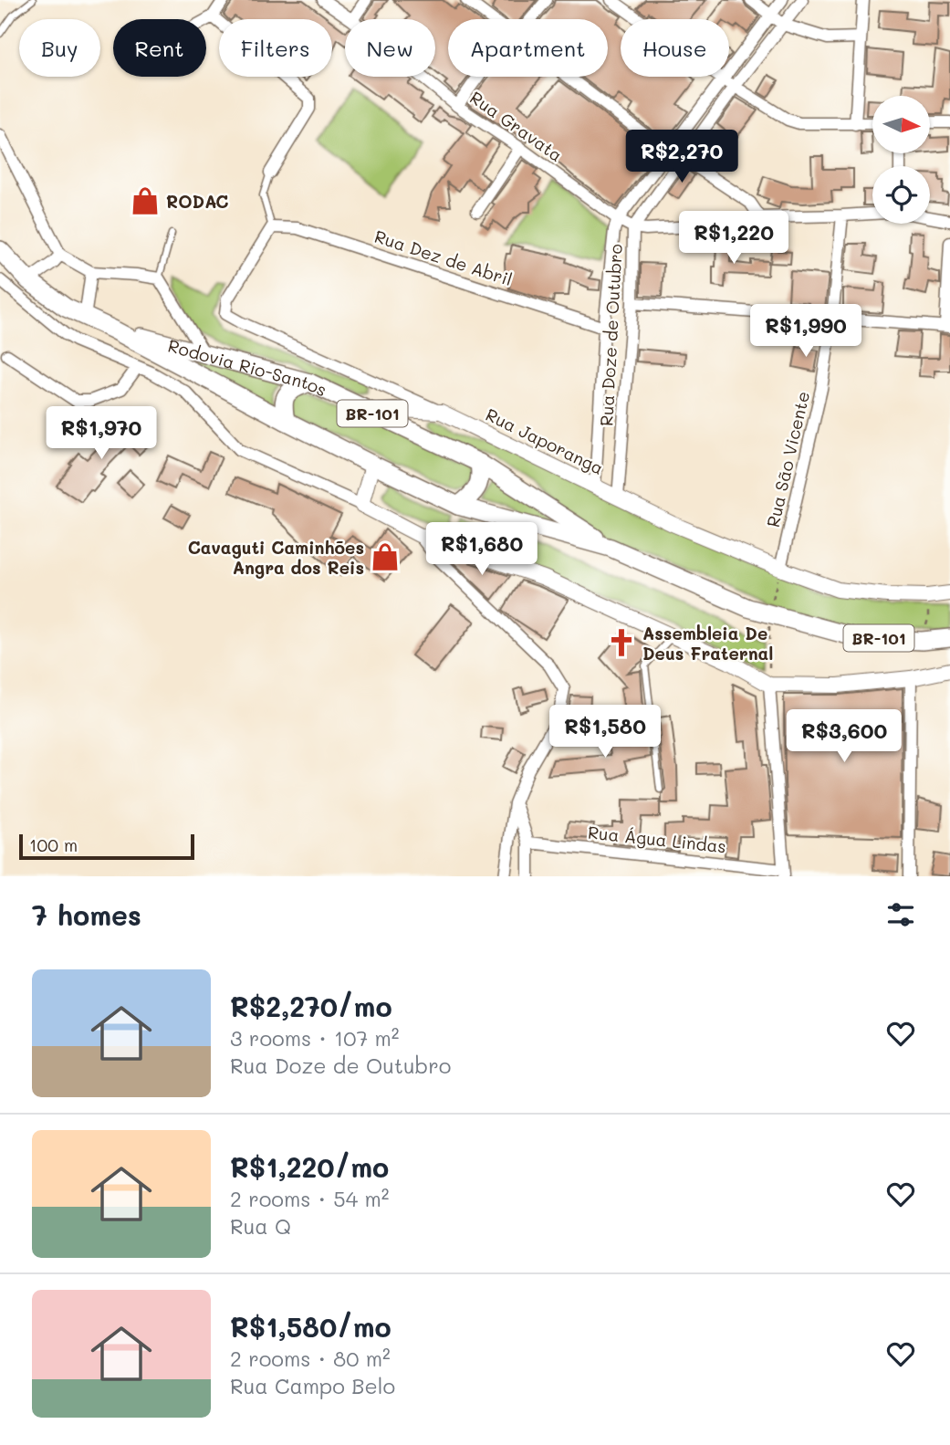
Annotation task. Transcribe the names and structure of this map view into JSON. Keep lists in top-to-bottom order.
{
  "streets": {
    "highway": ["Rodovia Rio-Santos", "BR-101"],
    "main road": ["Rua Japoranga"],
    "street": [
      "Rua Gravata",
      "Rua Dez de Abril",
      "Rua Doze de Outubro",
      "Rua São Vicente",
      "Rua Água Lindas"
    ]
  },
  "crossings": [
    ["Rua Gravata", "Rua Doze de Outubro"],
    ["Rua Dez de Abril", "Rua Doze de Outubro"],
    ["Rua Dez de Abril", "Rua Japoranga"],
    ["Rua Doze de Outubro", "Rua Japoranga"],
    ["Rua Japoranga", "Rua São Vicente"]
  ],
  "places": {
    "shop": ["RODAC", "Cavaguti Caminhões Angra dos Reis"],
    "church": ["Assembleia De Deus Fraternal"]
  },
  "scale_bar": "100 m",
  "north": "right",
  "page": {
    "chip": [
      "Buy",
      "Rent",
      "Filters",
      "New",
      "Apartment",
      "House"
    ],
    "price": [
      "R$2,270",
      "R$1,220",
      "R$1,990",
      "R$1,970",
      "R$1,680",
      "R$1,580",
      "R$3,600"
    ],
    "scale": "100 m",
    "heading": "7 homes",
    "list": [
      {
        "name": "R$2,270/mo",
        "note": "3 rooms · 107 m² · Rua Doze de Outubro"
      },
      {
        "name": "R$1,220/mo",
        "note": "2 rooms · 54 m² · Rua Q"
      },
      {
        "name": "R$1,580/mo",
        "note": "2 rooms · 80 m² · Rua Campo Belo"
      }
    ]
  }
}
